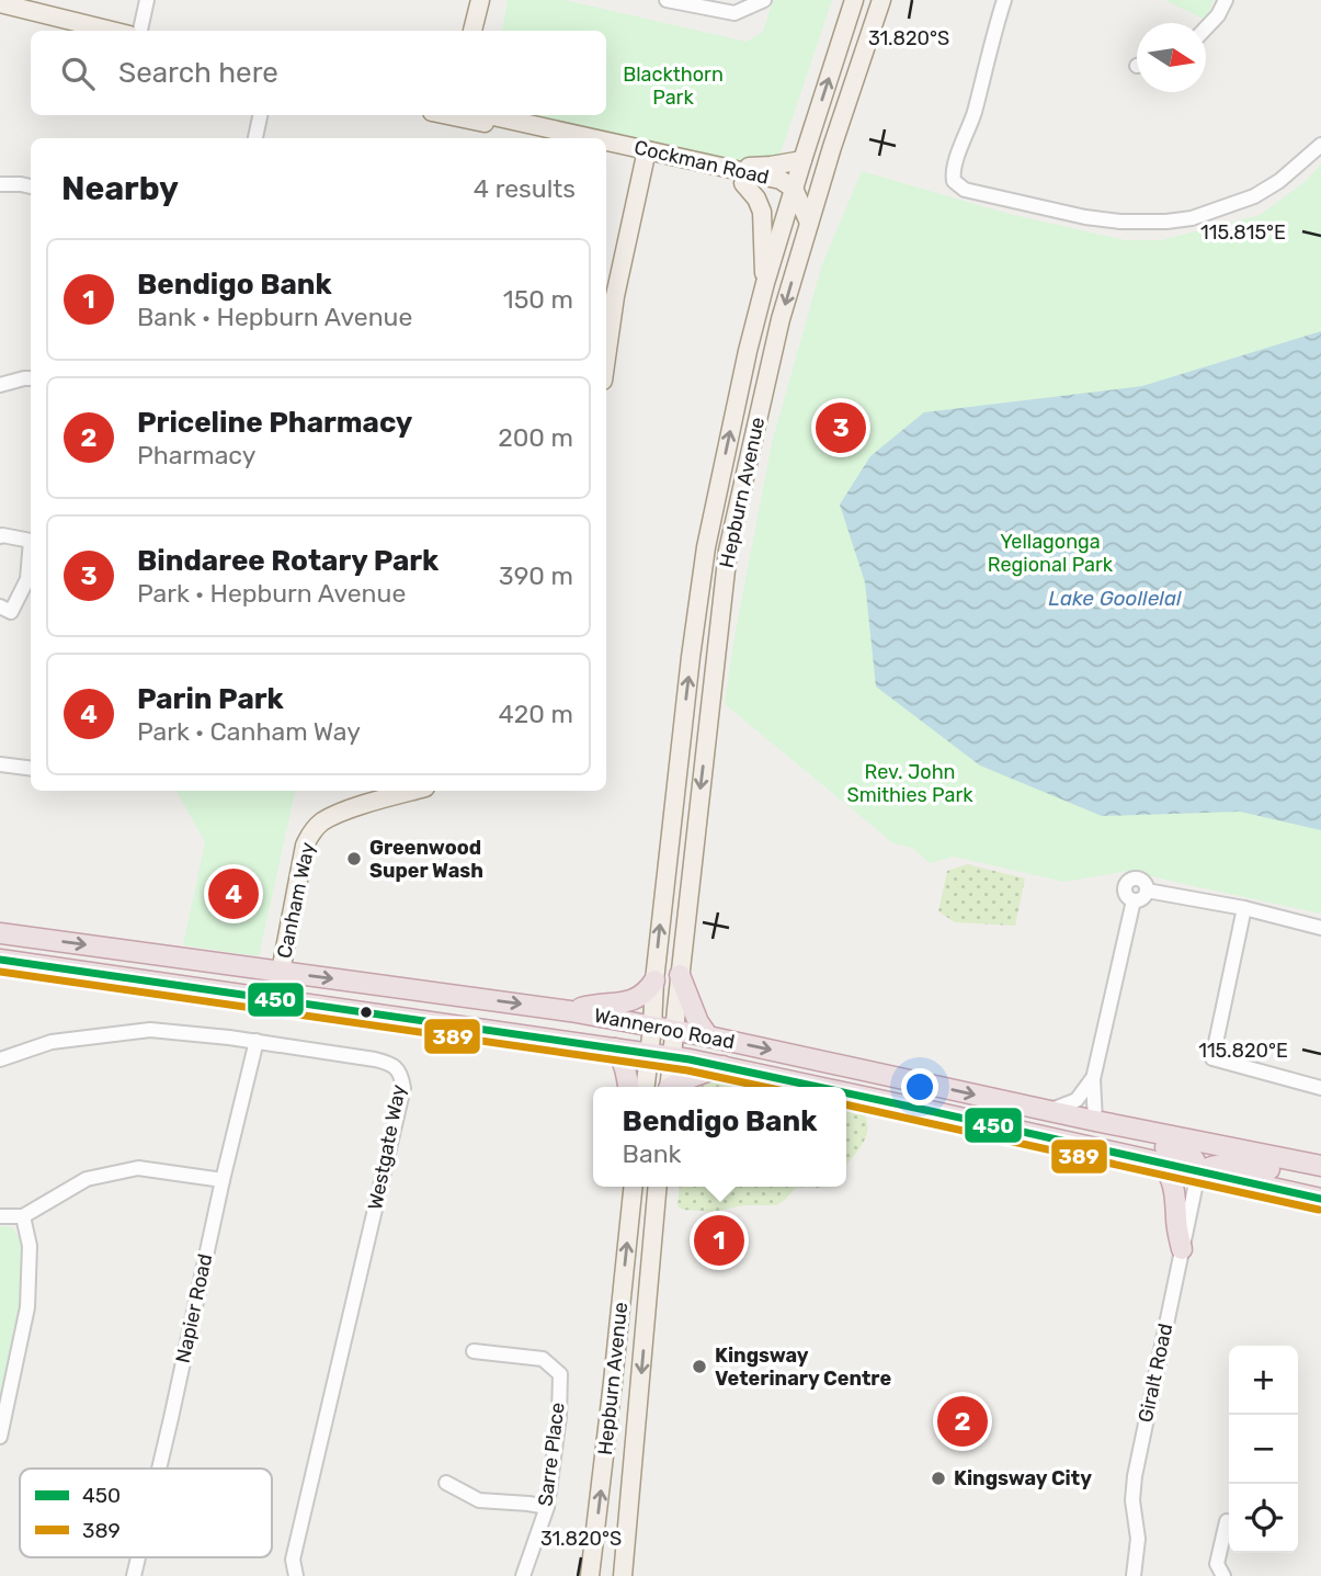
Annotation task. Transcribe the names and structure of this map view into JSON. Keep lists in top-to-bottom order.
{
  "streets": {
    "highway": ["Wanneroo Road"],
    "main road": ["Cockman Road", "Hepburn Avenue", "Canham Way"],
    "street": [
      "Westgate Way",
      "Napier Road",
      "Giralt Road",
      "Sarre Place"
    ]
  },
  "crossings": [
    ["Cockman Road", "Hepburn Avenue"],
    ["Hepburn Avenue", "Wanneroo Road"],
    ["Canham Way", "Wanneroo Road"],
    ["Wanneroo Road", "Giralt Road"],
    ["Westgate Way", "Napier Road"]
  ],
  "water": ["Lake Goollelal"],
  "parks": ["Blackthorn Park", "Yellagonga Regional Park", "Rev. John Smithies Park"],
  "places": ["Greenwood Super Wash", "Kingsway Veterinary Centre", "Kingsway City"],
  "lines": ["transit line 450", "transit line 389"],
  "legend": ["450", "389"],
  "north": "right",
  "page": {
    "search": "Search here",
    "heading": ["Nearby", "4 results"],
    "list": [
      {
        "mark": "1",
        "name": "Bendigo Bank",
        "note": "Bank · Hepburn Avenue",
        "value": "150 m"
      },
      {
        "mark": "2",
        "name": "Priceline Pharmacy",
        "note": "Pharmacy",
        "value": "200 m"
      },
      {
        "mark": "3",
        "name": "Bindaree Rotary Park",
        "note": "Park · Hepburn Avenue",
        "value": "390 m"
      },
      {
        "mark": "4",
        "name": "Parin Park",
        "note": "Park · Canham Way",
        "value": "420 m"
      }
    ],
    "pins": [
      "3",
      "4",
      "1",
      "2"
    ],
    "popup": ["Bendigo Bank", "Bank"],
    "map_buttons": ["+", "−"]
  },
  "coordinates": ["31.820°S", "115.815°E", "115.820°E"]
}
